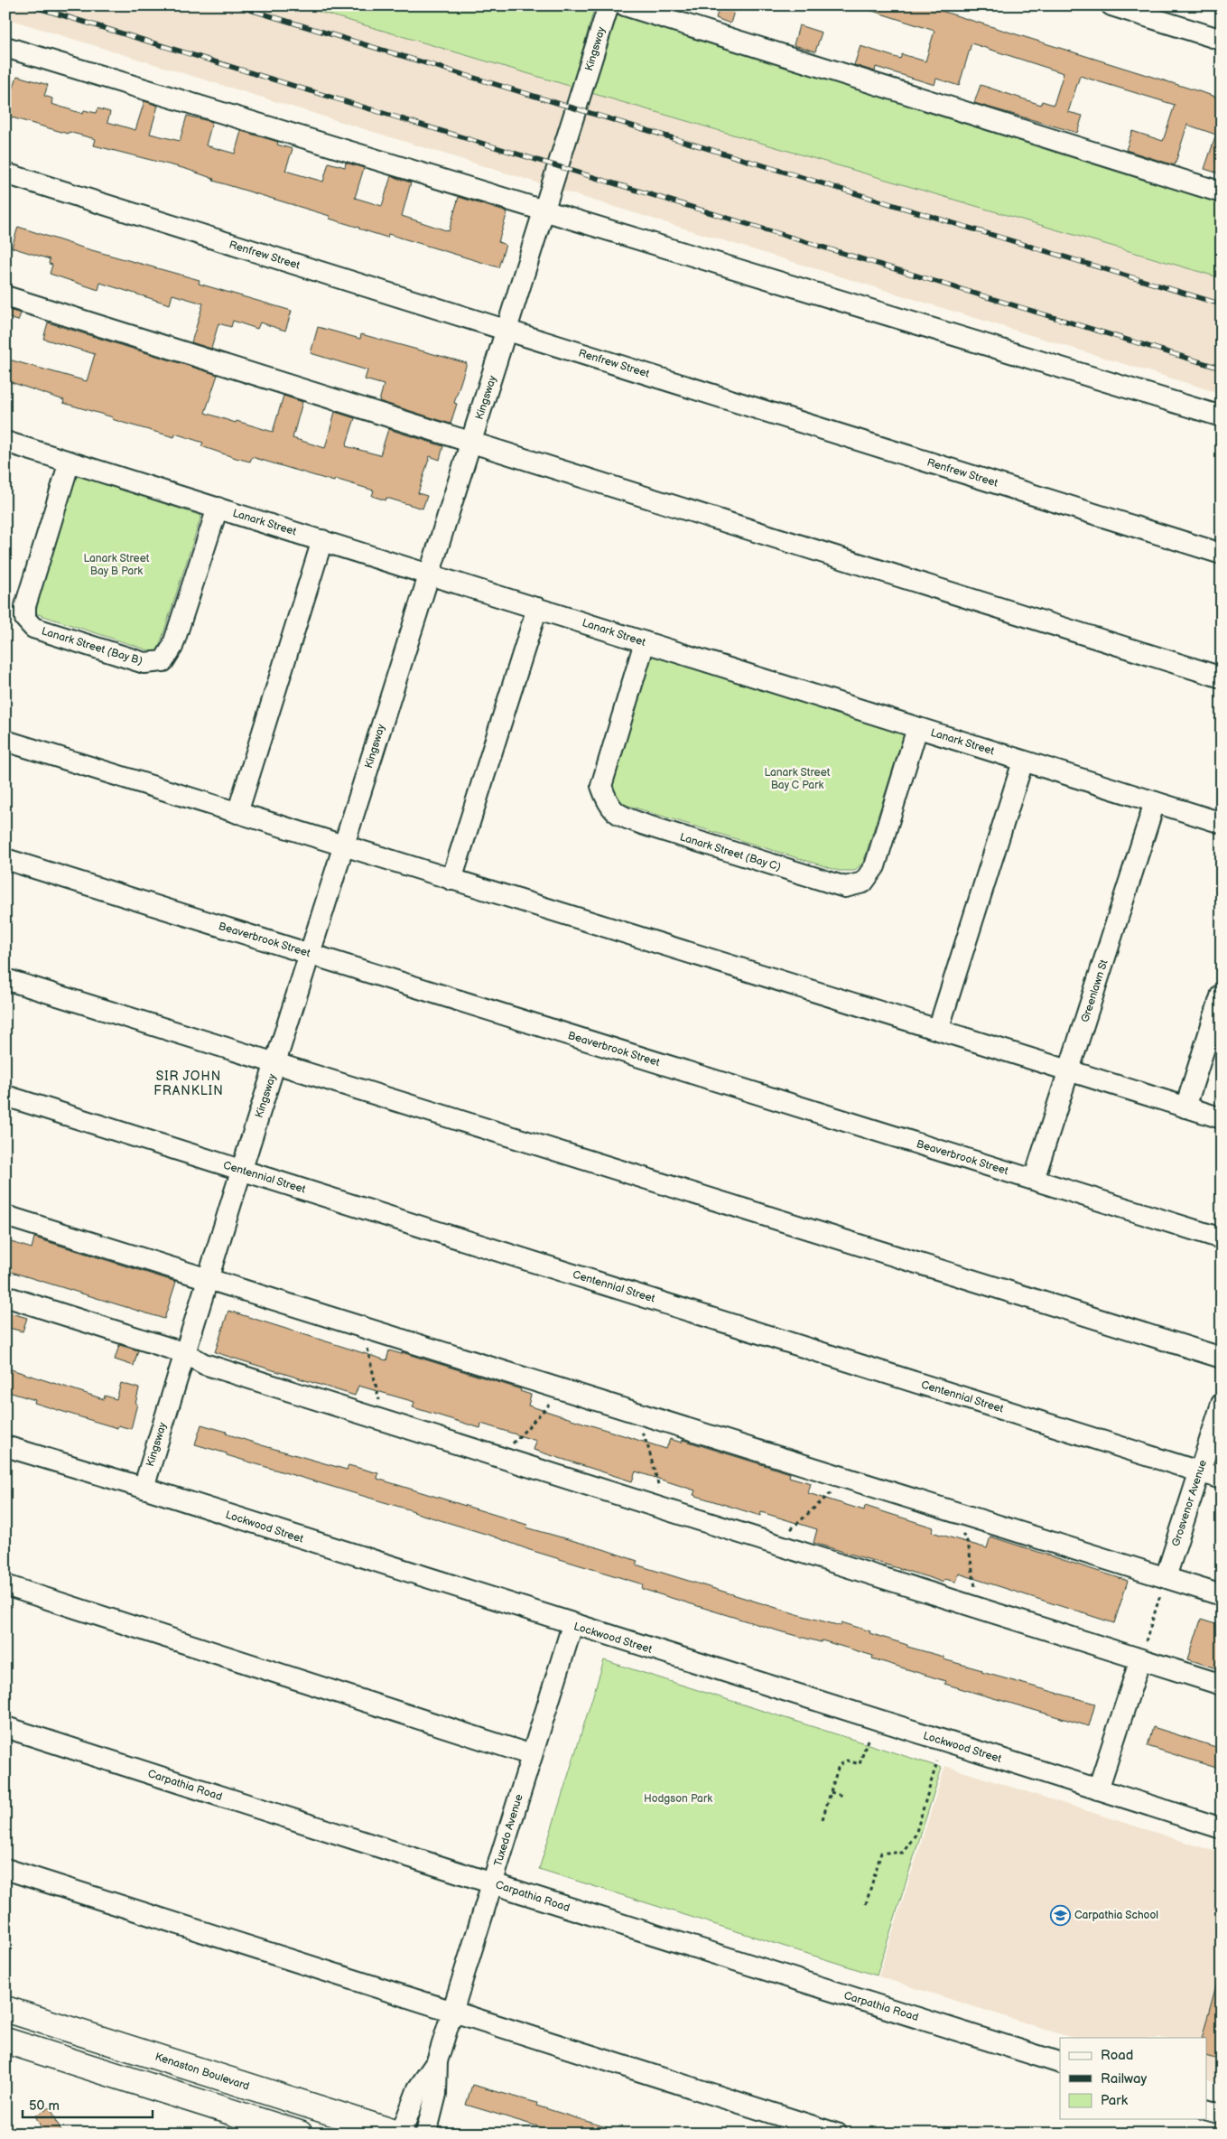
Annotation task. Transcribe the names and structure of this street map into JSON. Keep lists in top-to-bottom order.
{
  "streets": {
    "main road": ["Kenaston Boulevard"],
    "street": [
      "Kingsway",
      "Renfrew Street",
      "Lanark Street",
      "Lanark Street (Bay B)",
      "Lanark Street (Bay C)",
      "Beaverbrook Street",
      "Greenlawn St",
      "Centennial Street",
      "Grosvenor Avenue",
      "Lockwood Street",
      "Carpathia Road",
      "Tuxedo Avenue"
    ]
  },
  "crossings": [
    ["Kingsway", "Renfrew Street"],
    ["Kingsway", "Lanark Street"],
    ["Kingsway", "Beaverbrook Street"],
    ["Kingsway", "Centennial Street"],
    ["Kingsway", "Lockwood Street"],
    ["Lanark Street", "Lanark Street (Bay B)"],
    ["Lanark Street", "Lanark Street (Bay C)"],
    ["Lanark Street", "Greenlawn St"],
    ["Beaverbrook Street", "Greenlawn St"],
    ["Centennial Street", "Grosvenor Avenue"],
    ["Lockwood Street", "Tuxedo Avenue"],
    ["Carpathia Road", "Tuxedo Avenue"],
    ["Tuxedo Avenue", "Kenaston Boulevard"]
  ],
  "districts": ["SIR JOHN FRANKLIN"],
  "parks": ["Lanark Street Bay B Park", "Lanark Street Bay C Park", "Hodgson Park"],
  "places": {
    "school or university": ["Carpathia School"]
  },
  "legend": ["Road", "Railway", "Park"],
  "scale_bar": "50 m"
}
